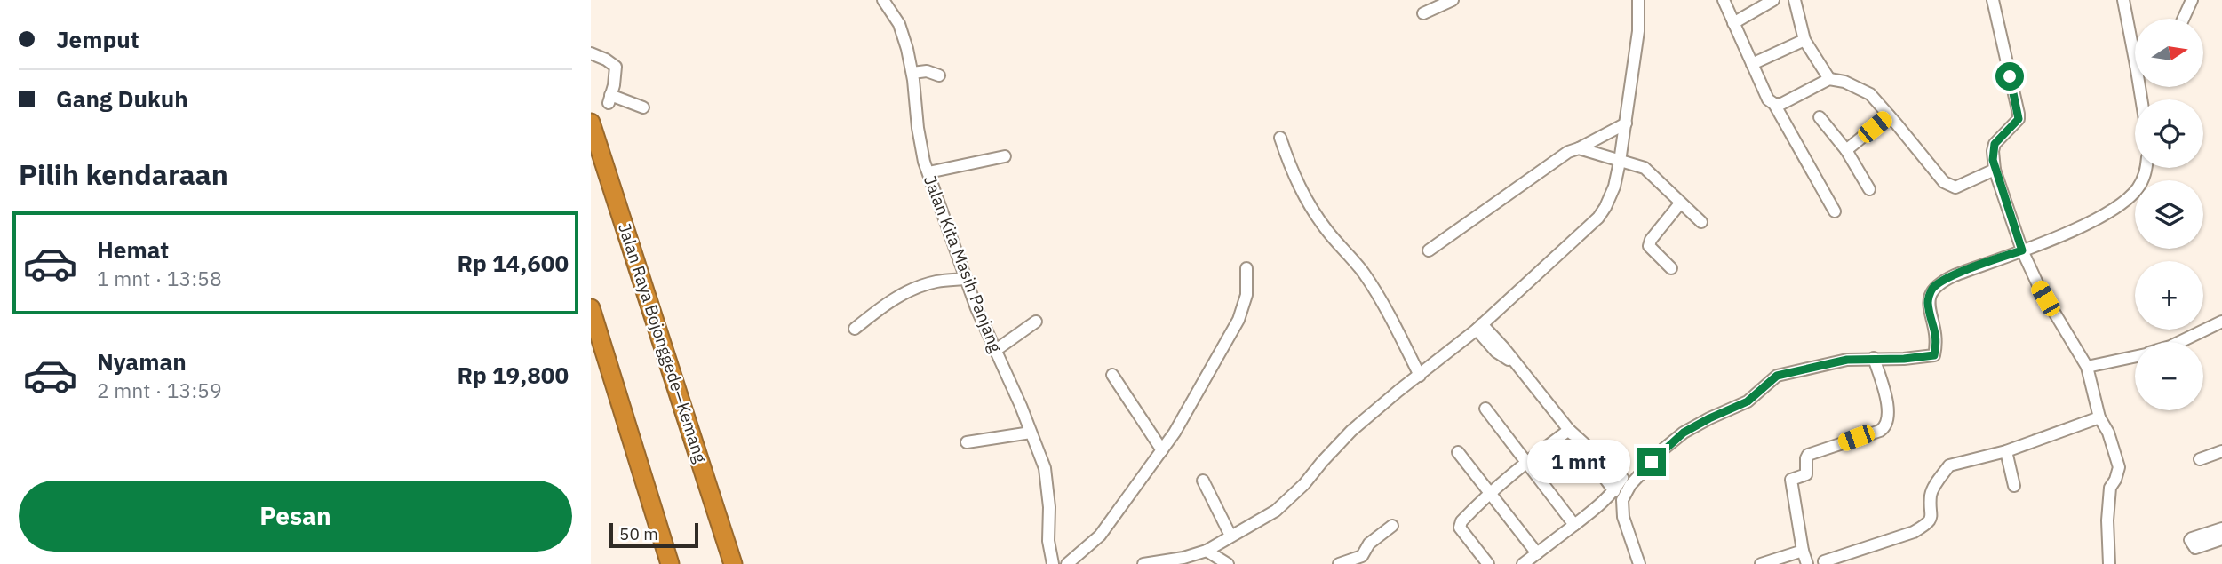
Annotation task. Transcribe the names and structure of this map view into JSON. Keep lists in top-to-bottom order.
{
  "streets": {
    "highway": ["Jalan Raya Bojonggede—Kemang"],
    "street": ["Jalan Kita Masih Panjang"]
  },
  "scale_bar": "50 m",
  "north": "right",
  "page": {
    "banner": ["Jemput", "Gang Dukuh"],
    "map_buttons": ["+", "−"],
    "heading": "Pilih kendaraan",
    "list": [
      {
        "name": "Hemat",
        "note": "1 mnt · 13:58",
        "value": "Rp 14,600"
      },
      {
        "name": "Nyaman",
        "note": "2 mnt · 13:59",
        "value": "Rp 19,800"
      }
    ],
    "bubble": "1 mnt",
    "buttons": "Pesan",
    "scale": "50 m"
  }
}
